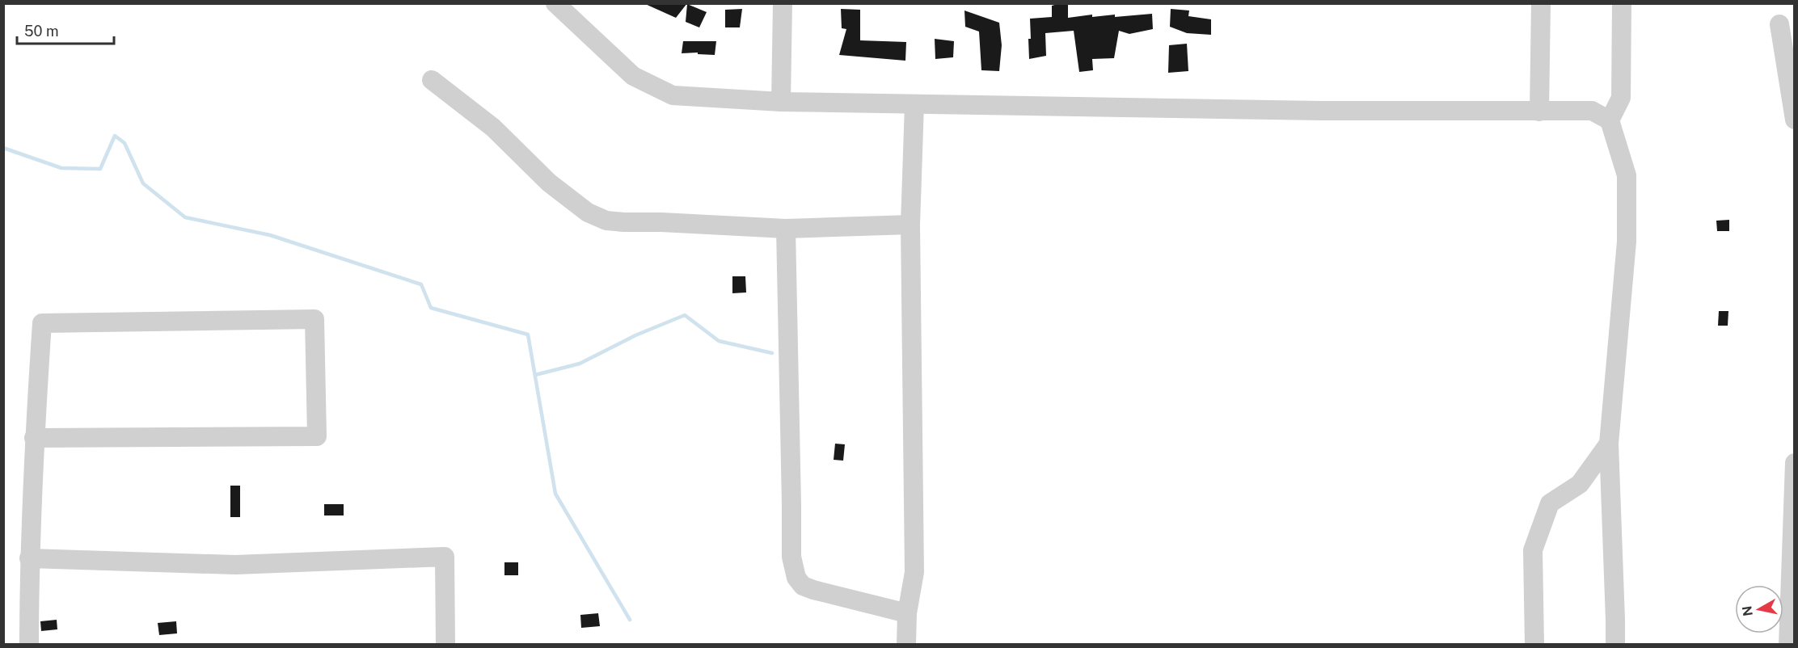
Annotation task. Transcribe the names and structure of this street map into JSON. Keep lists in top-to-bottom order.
{
  "scale_bar": "50 m",
  "north": "left"
}
